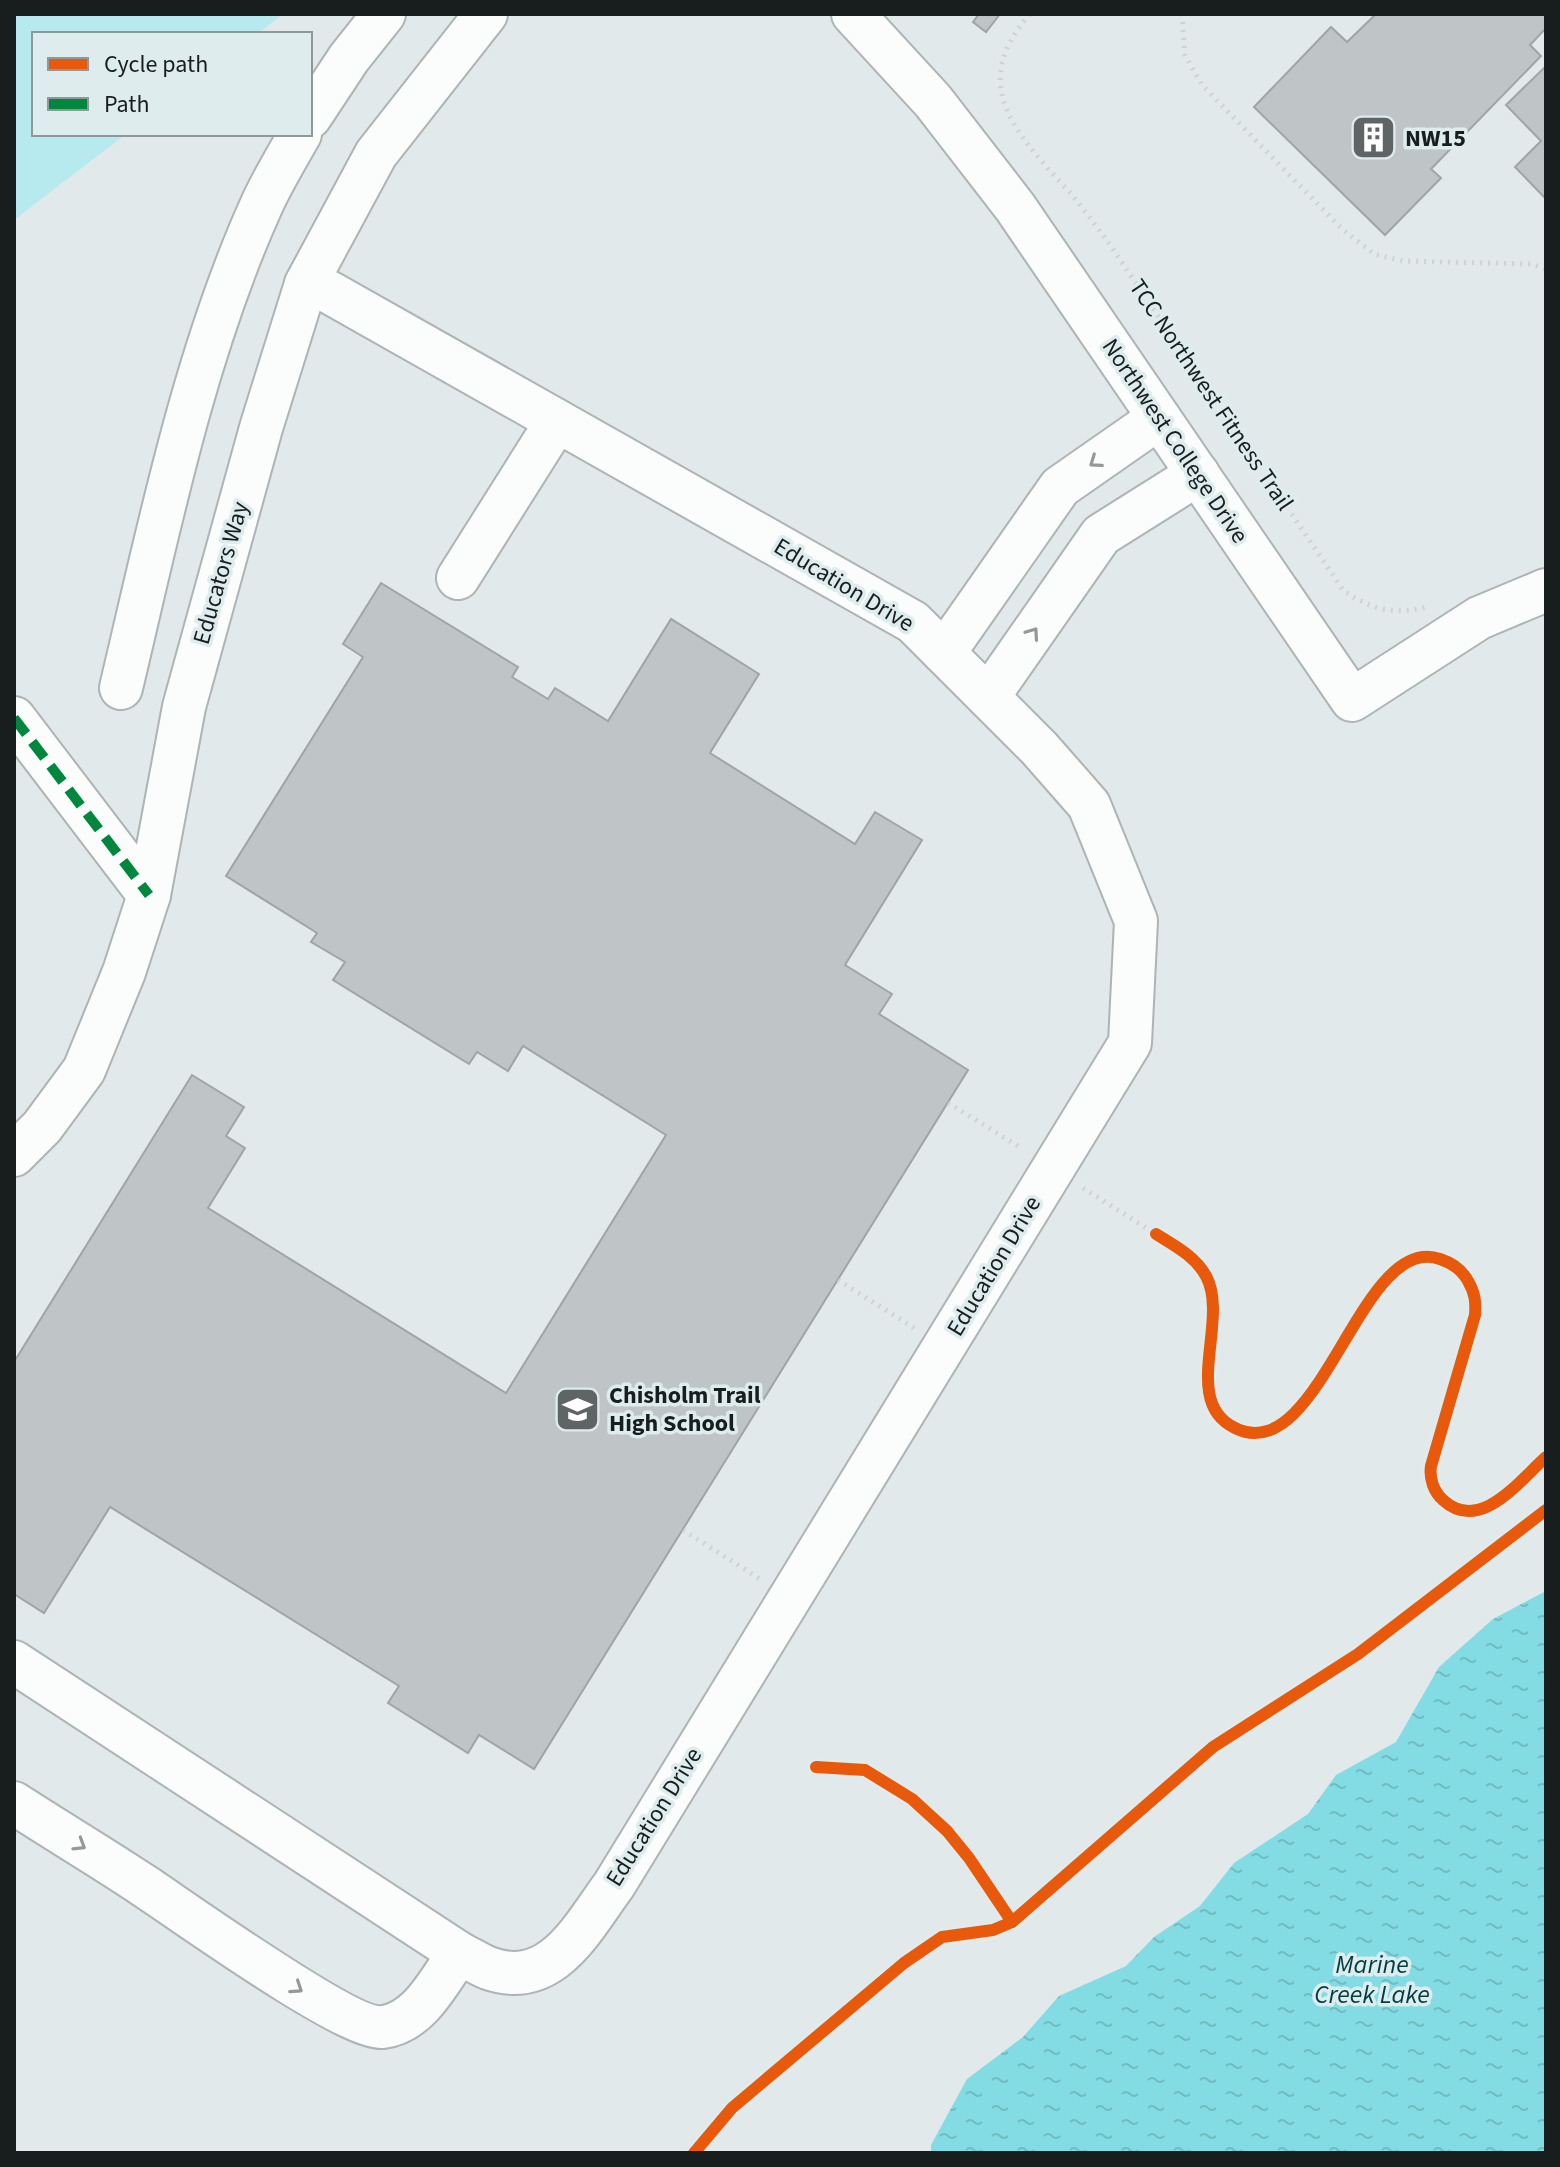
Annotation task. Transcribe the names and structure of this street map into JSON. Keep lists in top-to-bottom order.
{
  "streets": {
    "street": ["Northwest College Drive", "Educators Way", "Education Drive"],
    "path": ["TCC Northwest Fitness Trail"]
  },
  "crossings": [
    ["Educators Way", "Education Drive"]
  ],
  "water": ["Marine Creek Lake"],
  "places": {
    "building": ["NW15"],
    "school or university": ["Chisholm Trail High School"]
  },
  "legend": ["Cycle path", "Path"]
}
